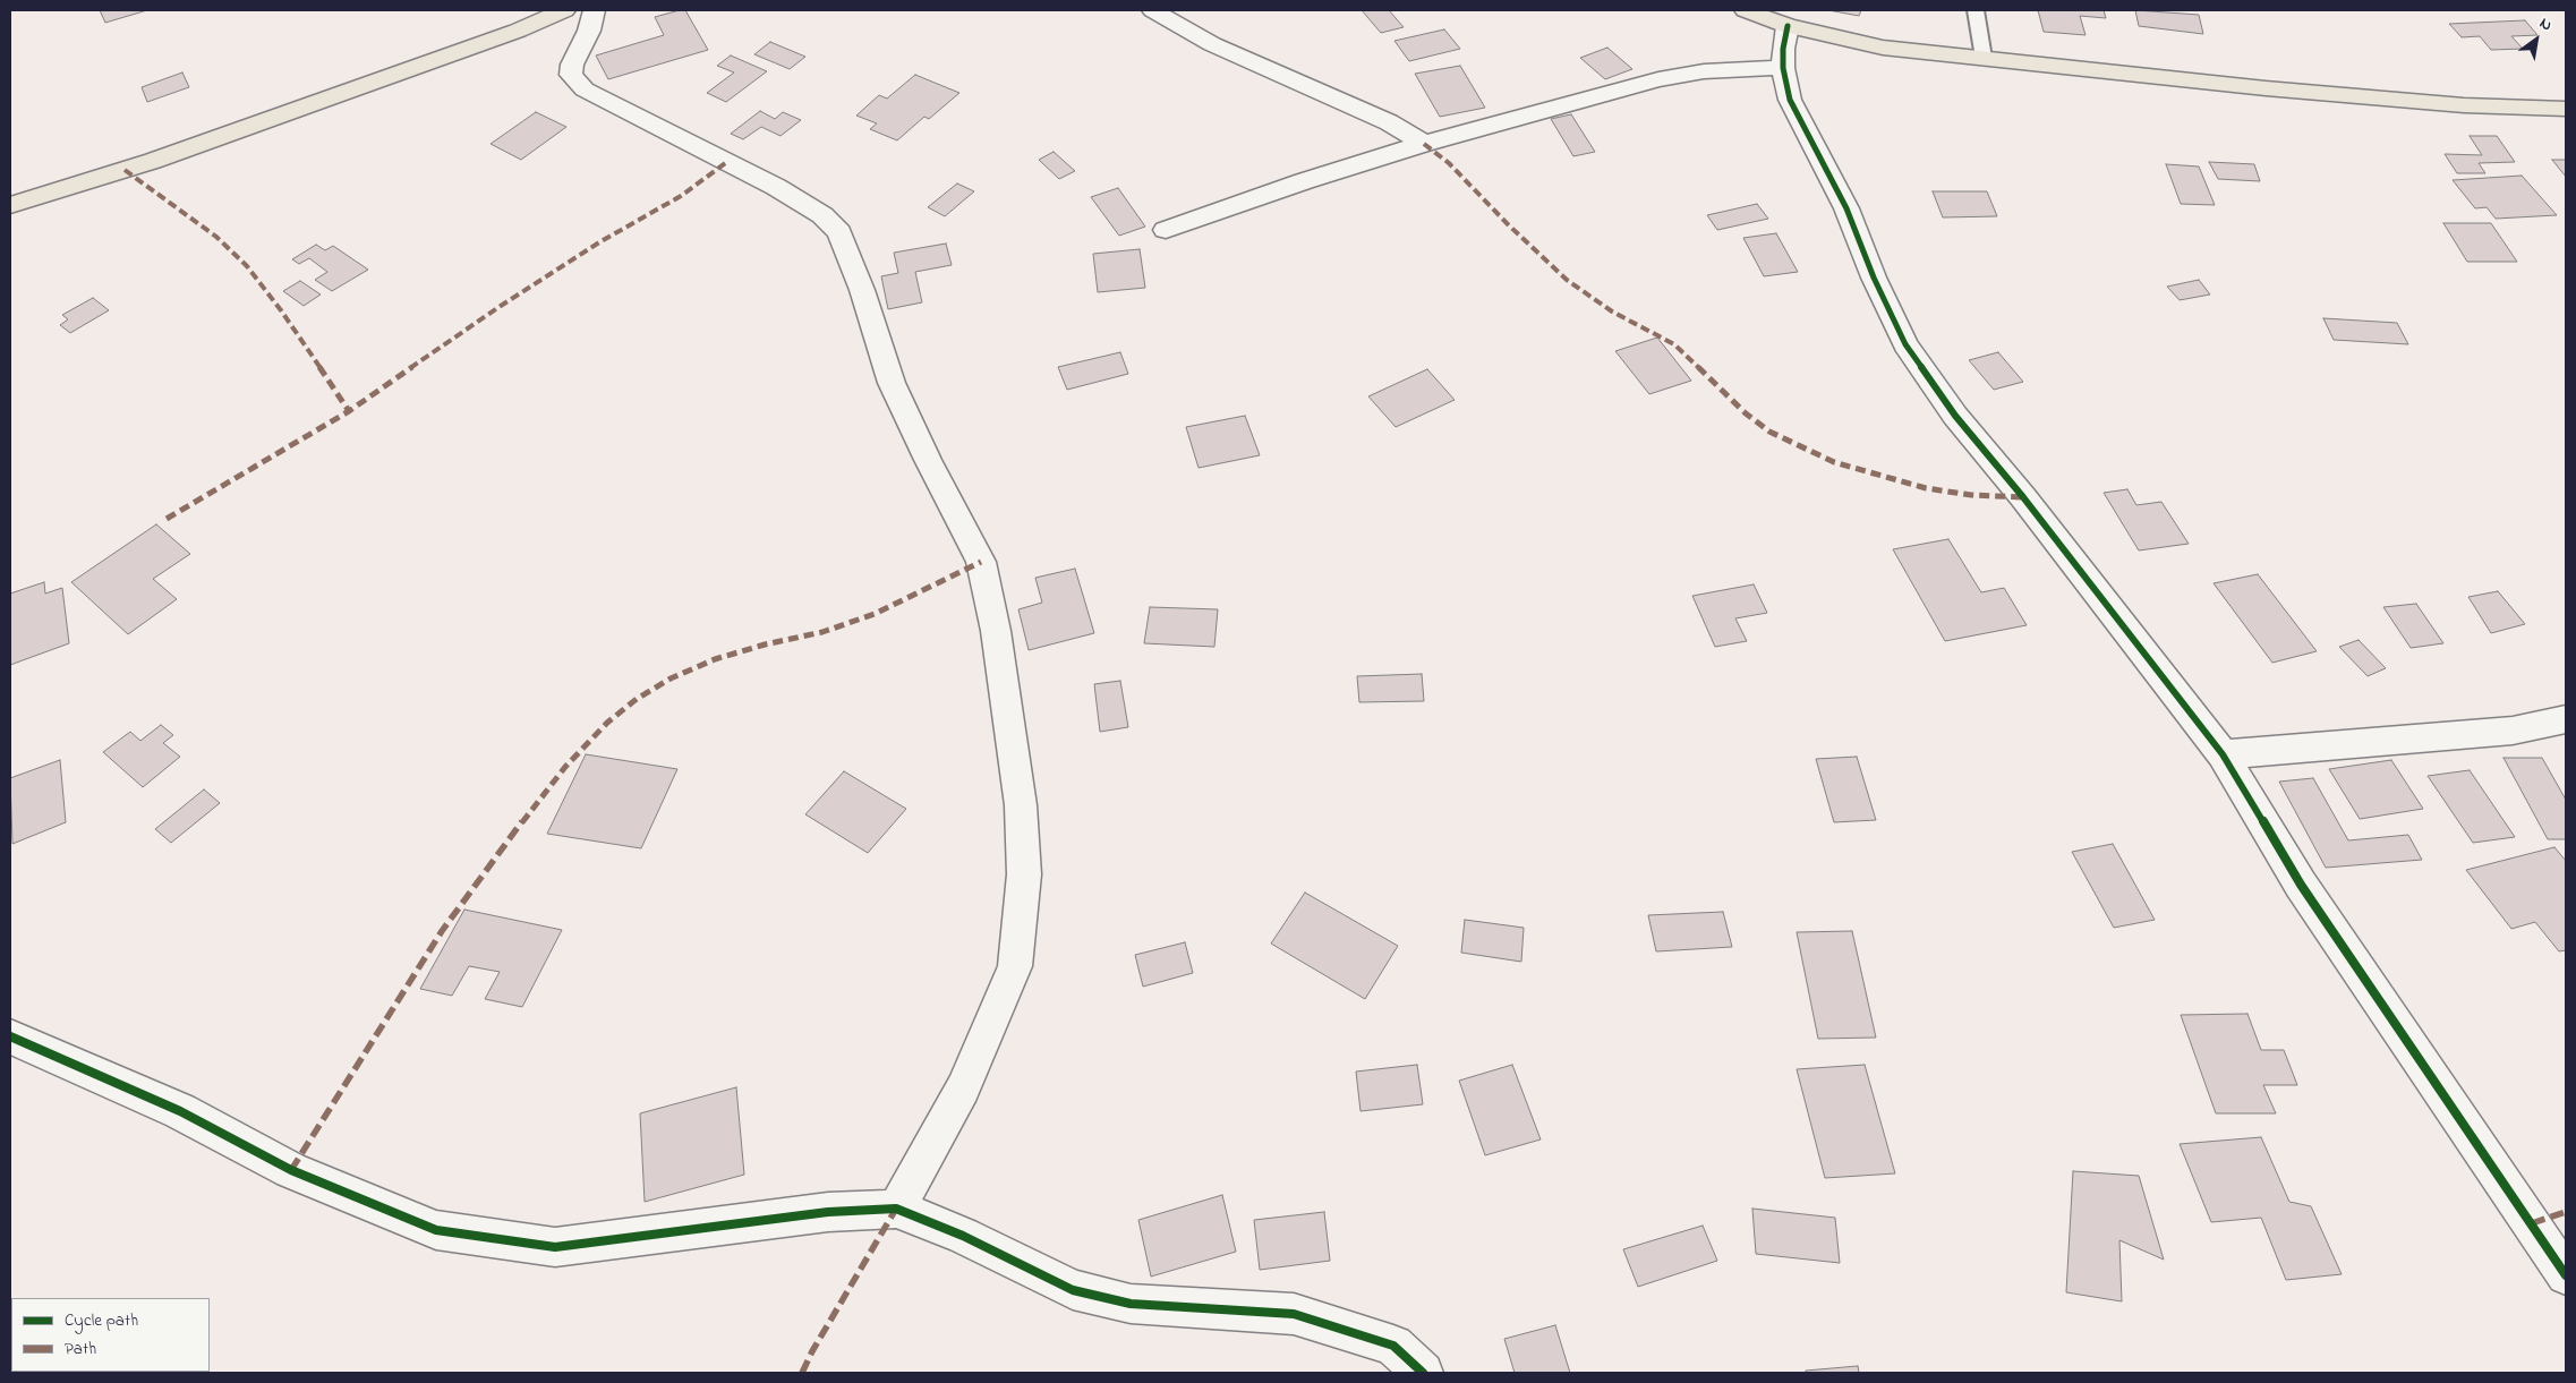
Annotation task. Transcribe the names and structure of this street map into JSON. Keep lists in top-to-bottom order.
{
  "legend": ["Cycle path", "Path"],
  "north": "top right"
}
